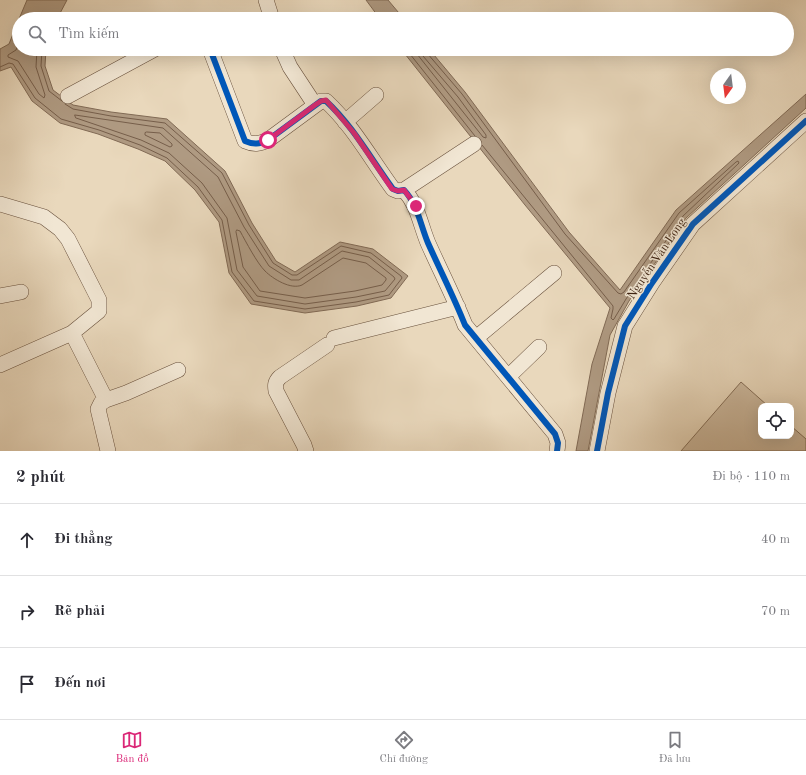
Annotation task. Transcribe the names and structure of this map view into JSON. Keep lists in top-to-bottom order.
{
  "streets": {
    "street": ["Nguyễn Văn Long"]
  },
  "north": "bottom",
  "page": {
    "search": "Tìm kiếm",
    "heading": ["2 phút", "Đi bộ · 110 m"],
    "list": [
      ["Đi thẳng", "40 m"],
      ["Rẽ phải", "70 m"],
      "Đến nơi"
    ],
    "nav": ["Bản đồ", "Chỉ đường", "Đã lưu"]
  }
}
